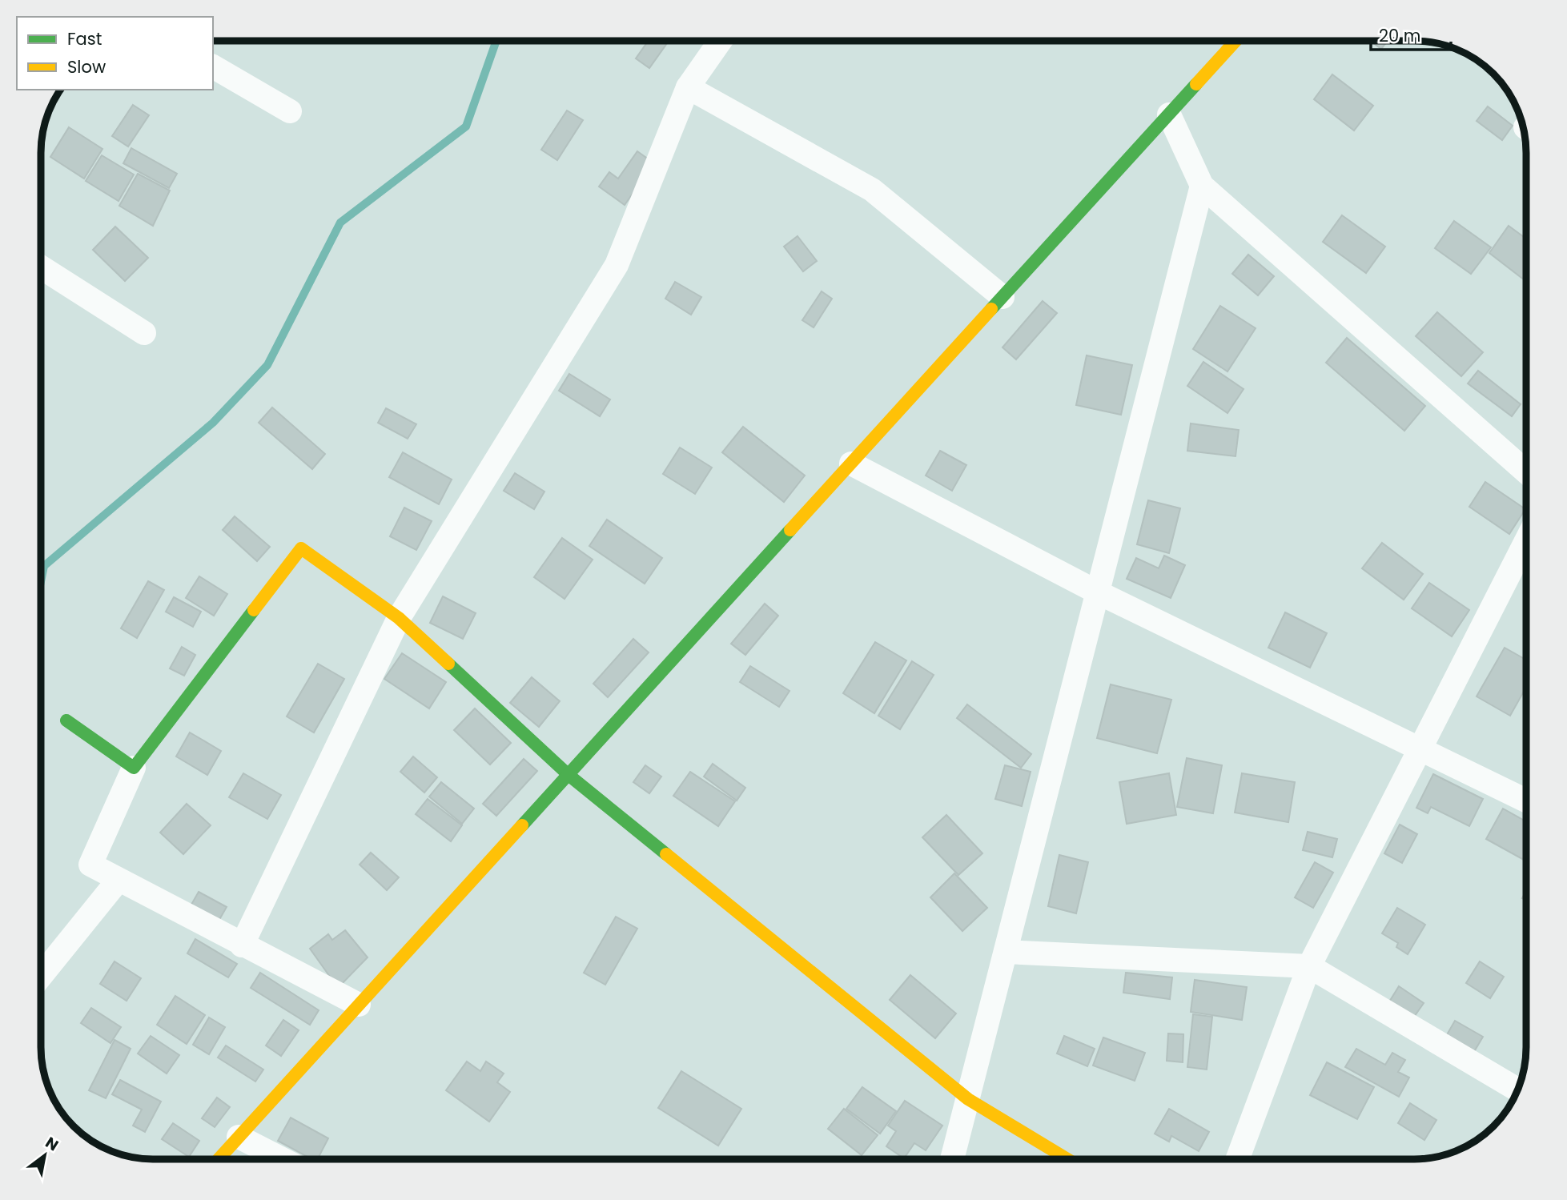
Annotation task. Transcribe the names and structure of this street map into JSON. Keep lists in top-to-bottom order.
{
  "legend": ["Fast", "Slow"],
  "scale_bar": "20 m",
  "north": "top right"
}
